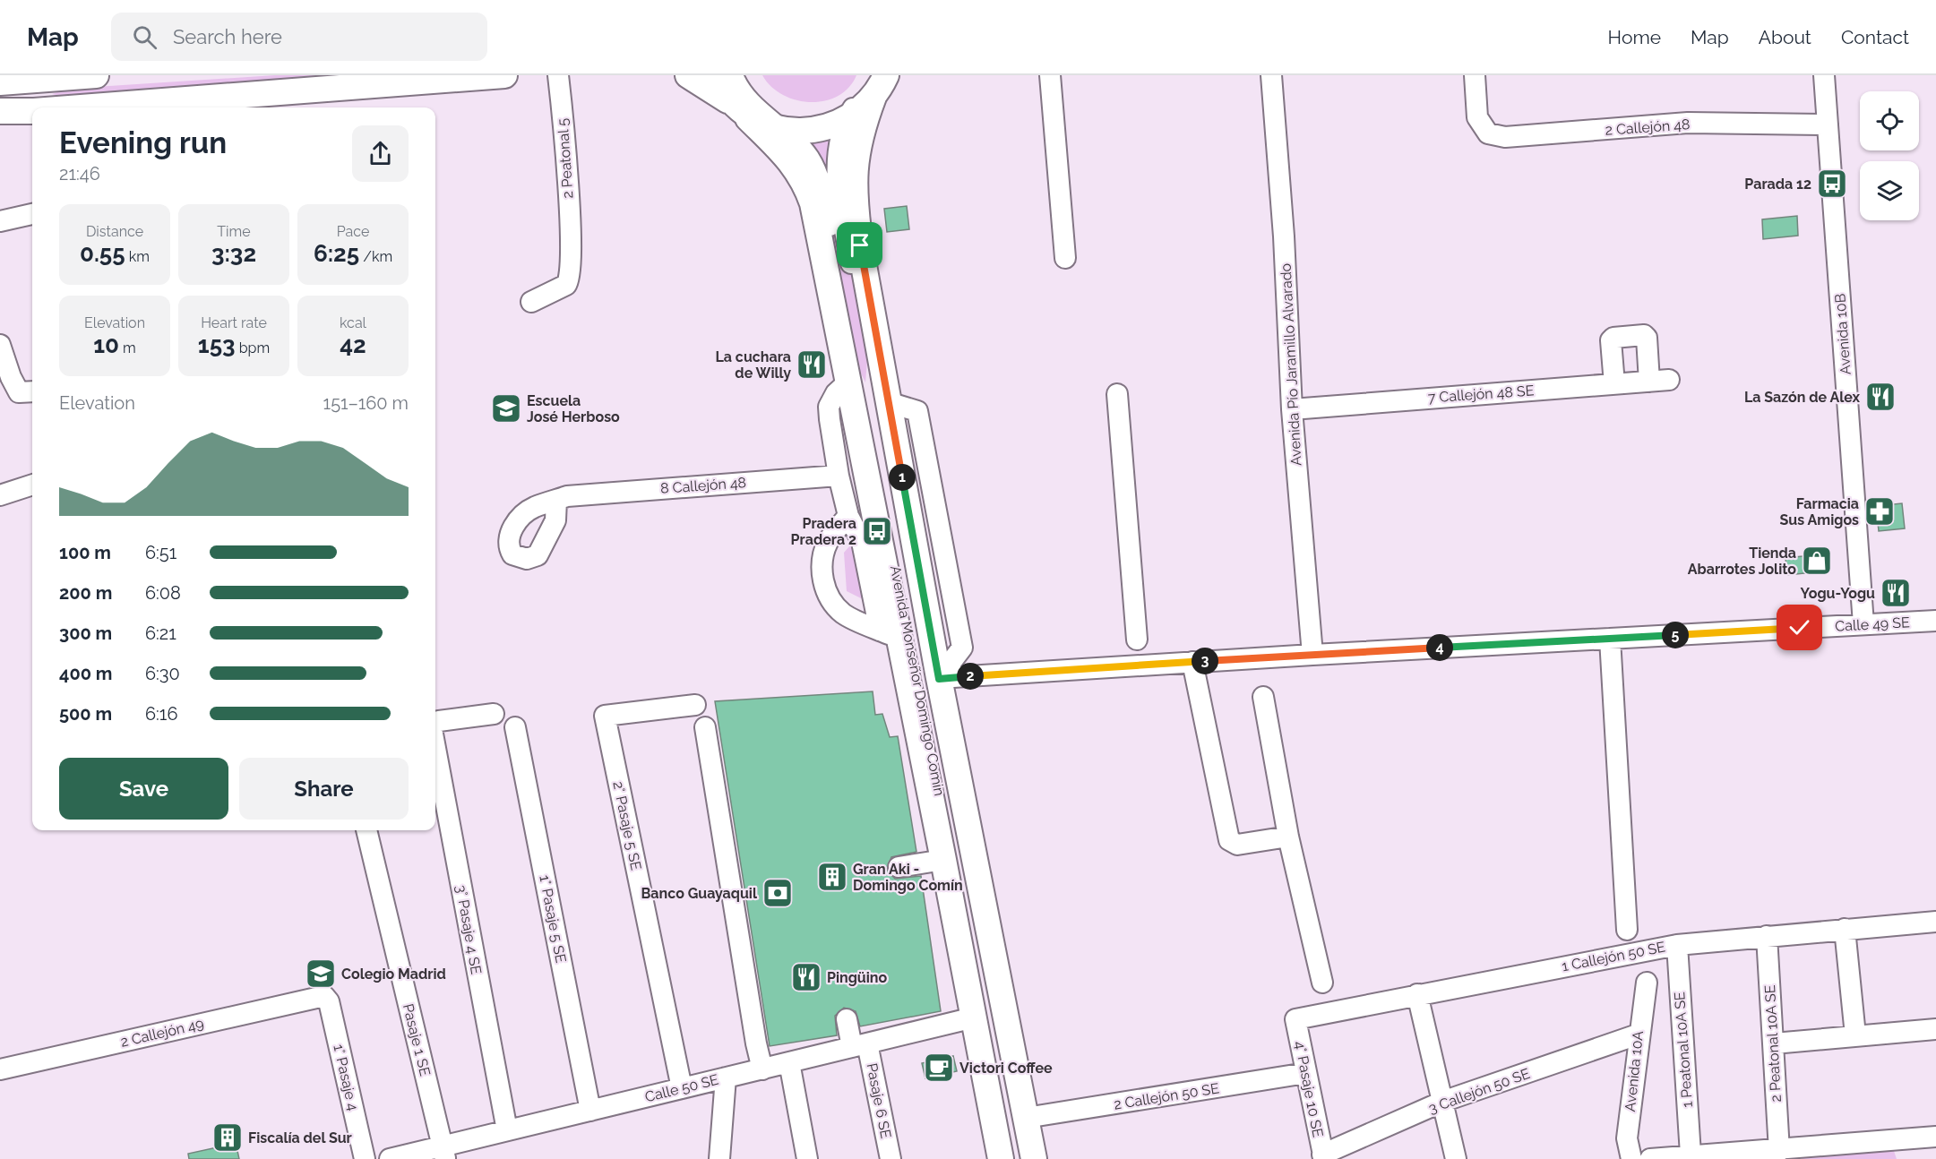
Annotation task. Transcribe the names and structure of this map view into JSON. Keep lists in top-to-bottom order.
{
  "streets": {
    "main road": ["Avenida Monseñor Domingo Comin"],
    "street": [
      "2 Callejón 48",
      "2 Peatonal 5",
      "Avenida 10B",
      "Avenida Pío Jaramillo Alvarado",
      "7 Callejón 48 SE",
      "8 Callejón 48",
      "Calle 49 SE",
      "2° Pasaje 5 SE",
      "1° Pasaje 5 SE",
      "3° Pasaje 4 SE",
      "1 Callejón 50 SE",
      "2 Callejón 49",
      "Pasaje 1 SE",
      "2 Peatonal 10A SE",
      "1 Peatonal 10A SE",
      "Avenida 10A",
      "1° Pasaje 4",
      "Calle 50 SE",
      "4° Pasaje 10 SE",
      "3 Callejón 50 SE",
      "2 Callejón 50 SE",
      "Pasaje 6 SE"
    ]
  },
  "crossings": [
    ["2 Callejón 48", "Avenida 10B"],
    ["Avenida 10B", "Calle 49 SE"],
    ["Avenida Pío Jaramillo Alvarado", "7 Callejón 48 SE"],
    ["Avenida Pío Jaramillo Alvarado", "Calle 49 SE"],
    ["8 Callejón 48", "Avenida Monseñor Domingo Comin"],
    ["Calle 49 SE", "Avenida Monseñor Domingo Comin"],
    ["Avenida Monseñor Domingo Comin", "Calle 50 SE"],
    ["Avenida Monseñor Domingo Comin", "2 Callejón 50 SE"],
    ["2° Pasaje 5 SE", "Calle 50 SE"],
    ["1° Pasaje 5 SE", "Calle 50 SE"],
    ["3° Pasaje 4 SE", "Calle 50 SE"],
    ["1 Callejón 50 SE", "2 Peatonal 10A SE"],
    ["1 Callejón 50 SE", "1 Peatonal 10A SE"],
    ["1 Callejón 50 SE", "4° Pasaje 10 SE"],
    ["2 Callejón 49", "1° Pasaje 4"],
    ["Pasaje 1 SE", "Calle 50 SE"],
    ["Avenida 10A", "3 Callejón 50 SE"],
    ["Calle 50 SE", "Pasaje 6 SE"],
    ["4° Pasaje 10 SE", "3 Callejón 50 SE"],
    ["4° Pasaje 10 SE", "2 Callejón 50 SE"]
  ],
  "places": {
    "bus stop": ["Parada 12", "Pradera Pradera 2"],
    "restaurant": [
      "La cuchara de Willy",
      "La Sazón de Alex",
      "Yogu-Yogu",
      "Pingüino"
    ],
    "school or university": ["Escuela José Herboso", "Colegio Madrid"],
    "pharmacy": ["Farmacia Sus Amigos"],
    "shop": ["Tienda Abarrotes Jolito"],
    "building": ["Gran Aki - Domingo Comín", "Fiscalía del Sur"],
    "bank": ["Banco Guayaquil"],
    "cafe": ["Victori Coffee"]
  },
  "page": {
    "header": "Map",
    "search": "Search here",
    "nav": [
      "Home",
      "Map",
      "About",
      "Contact"
    ],
    "heading": ["Evening run", "21:46"],
    "stats": [
      ["Distance", "0.55 km"],
      ["Time", "3:32"],
      ["Pace", "6:25 /km"],
      ["Elevation", "10 m"],
      ["Heart rate", "153 bpm"],
      ["kcal", "42"]
    ],
    "chart": ["Elevation", "151–160 m"],
    "pins": [
      "1",
      "5",
      "4",
      "3",
      "2"
    ],
    "list": [
      {
        "name": "100 m",
        "note": "6:51"
      },
      {
        "name": "200 m",
        "note": "6:08"
      },
      {
        "name": "300 m",
        "note": "6:21"
      },
      {
        "name": "400 m",
        "note": "6:30"
      },
      {
        "name": "500 m",
        "note": "6:16"
      }
    ],
    "buttons": ["Save", "Share"]
  }
}
